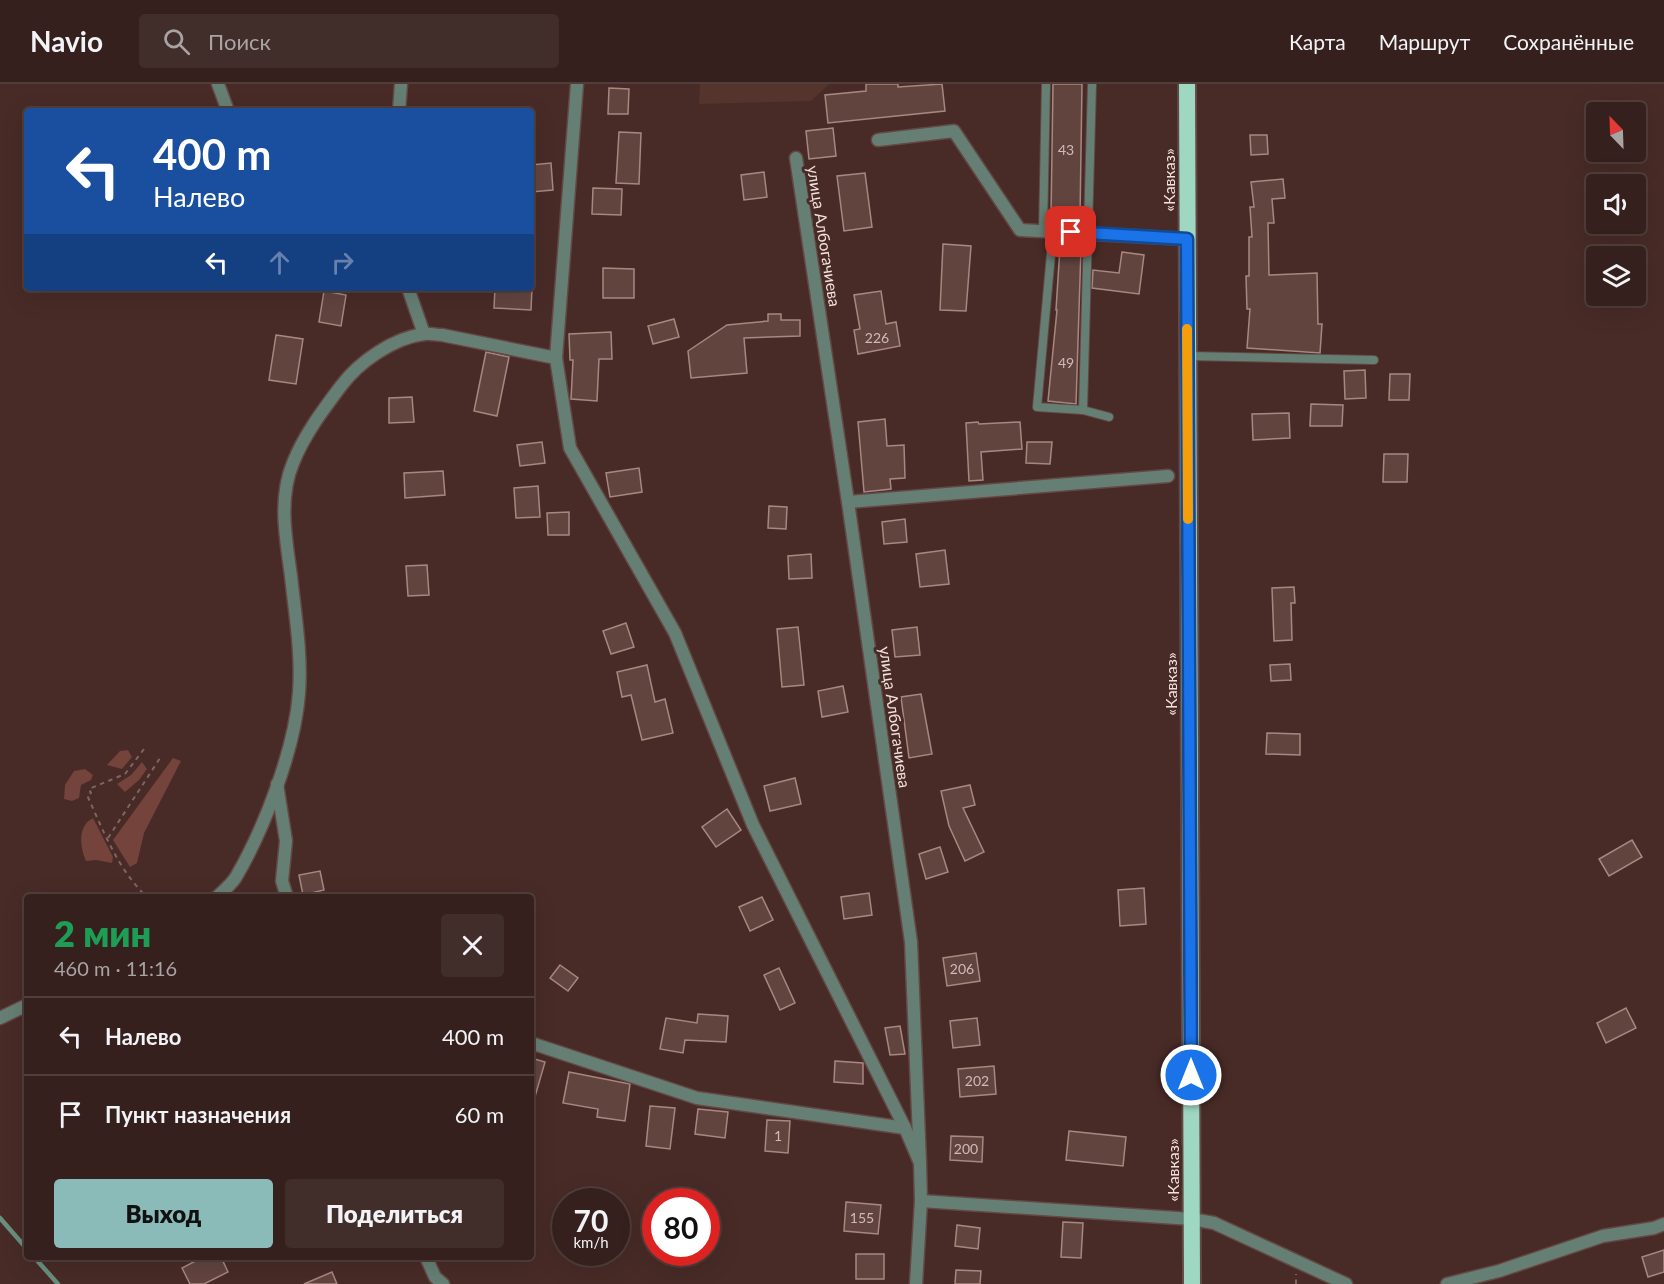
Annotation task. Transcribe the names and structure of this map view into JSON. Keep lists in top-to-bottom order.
{
  "streets": {
    "highway": ["«Кавказ»"],
    "street": ["улица Албогачиева"]
  },
  "house_numbers": [
    "43",
    "226",
    "49",
    "206",
    "202",
    "1",
    "200",
    "155"
  ],
  "north": "top left",
  "page": {
    "header": "Navio",
    "search": "Поиск",
    "nav": ["Карта", "Маршрут", "Сохранённые"],
    "turn": ["400 m", "Налево"],
    "heading": ["2 мин", "460 m · 11:16"],
    "list": [
      {
        "name": "Налево",
        "value": "400 m"
      },
      {
        "name": "Пункт назначения",
        "value": "60 m"
      }
    ],
    "buttons": ["Выход", "Поделиться"],
    "speed": "70 km/h",
    "limit": "80"
  }
}
